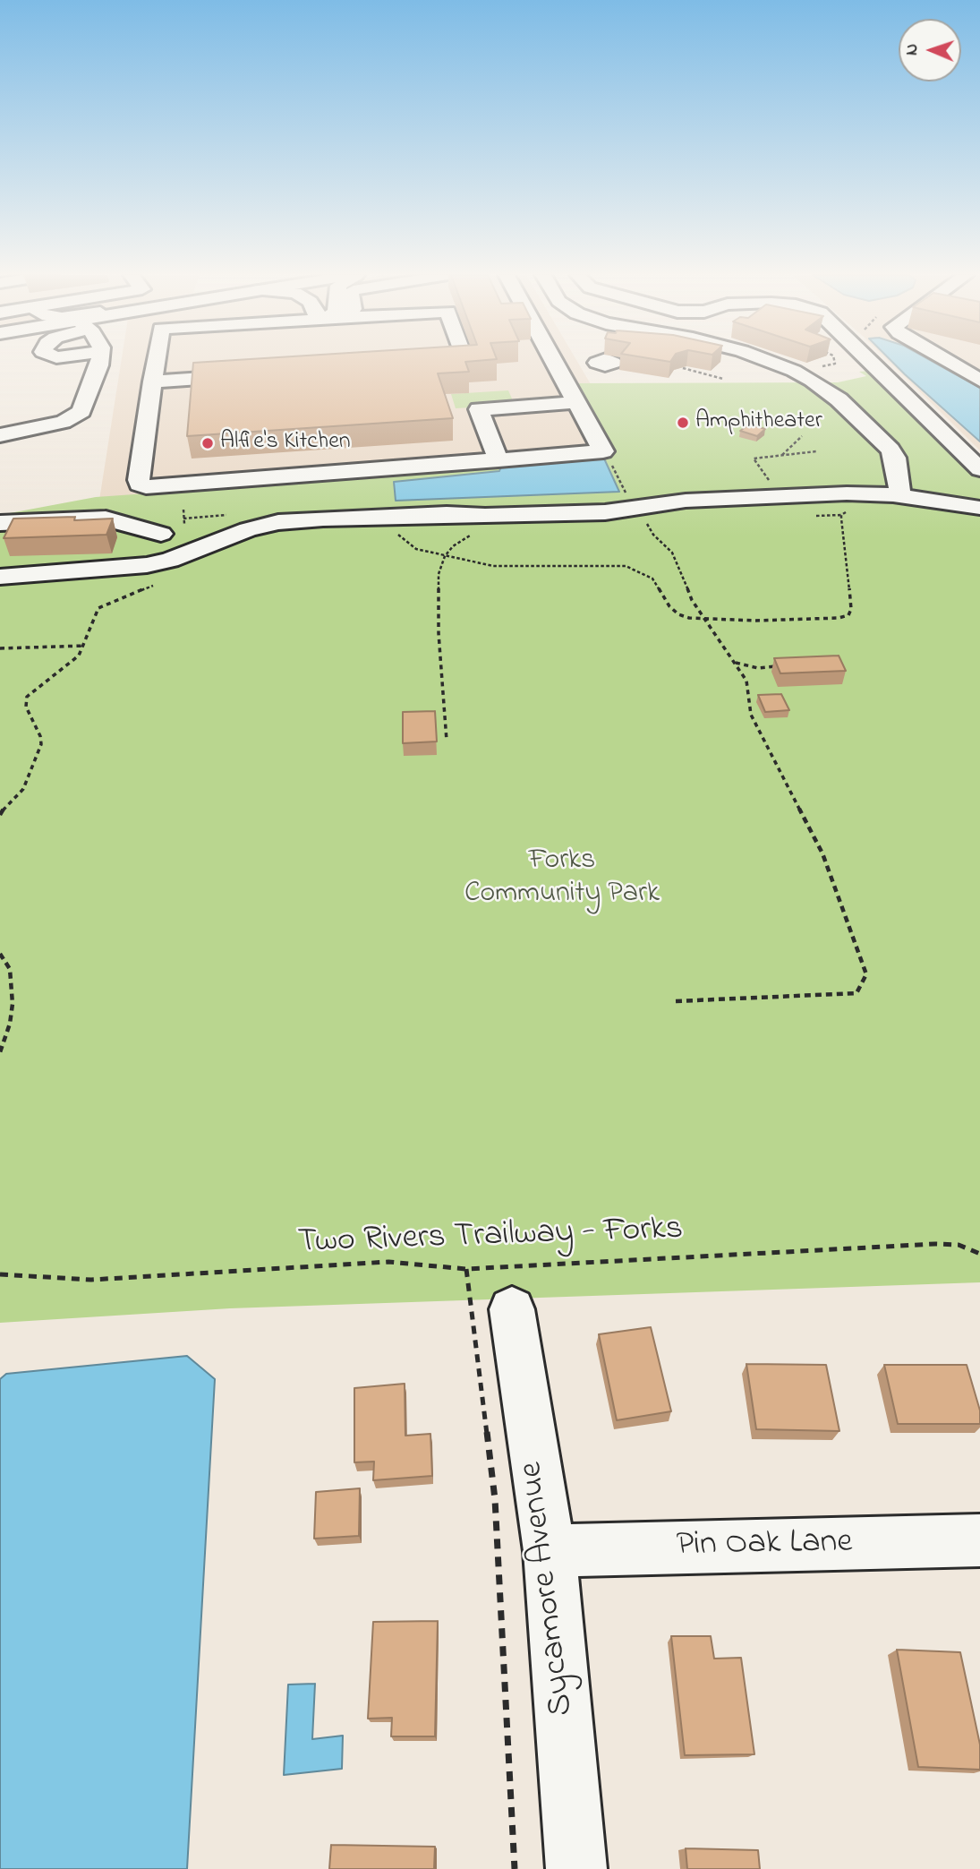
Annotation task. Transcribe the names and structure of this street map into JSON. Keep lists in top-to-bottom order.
{
  "streets": {
    "main road": ["Pin Oak Lane", "Sycamore Avenue"],
    "path": ["Two Rivers Trailway - Forks"]
  },
  "crossings": [
    ["Pin Oak Lane", "Sycamore Avenue"]
  ],
  "parks": ["Forks Community Park"],
  "places": ["Amphitheater", "Alfie's Kitchen"],
  "north": "left"
}
